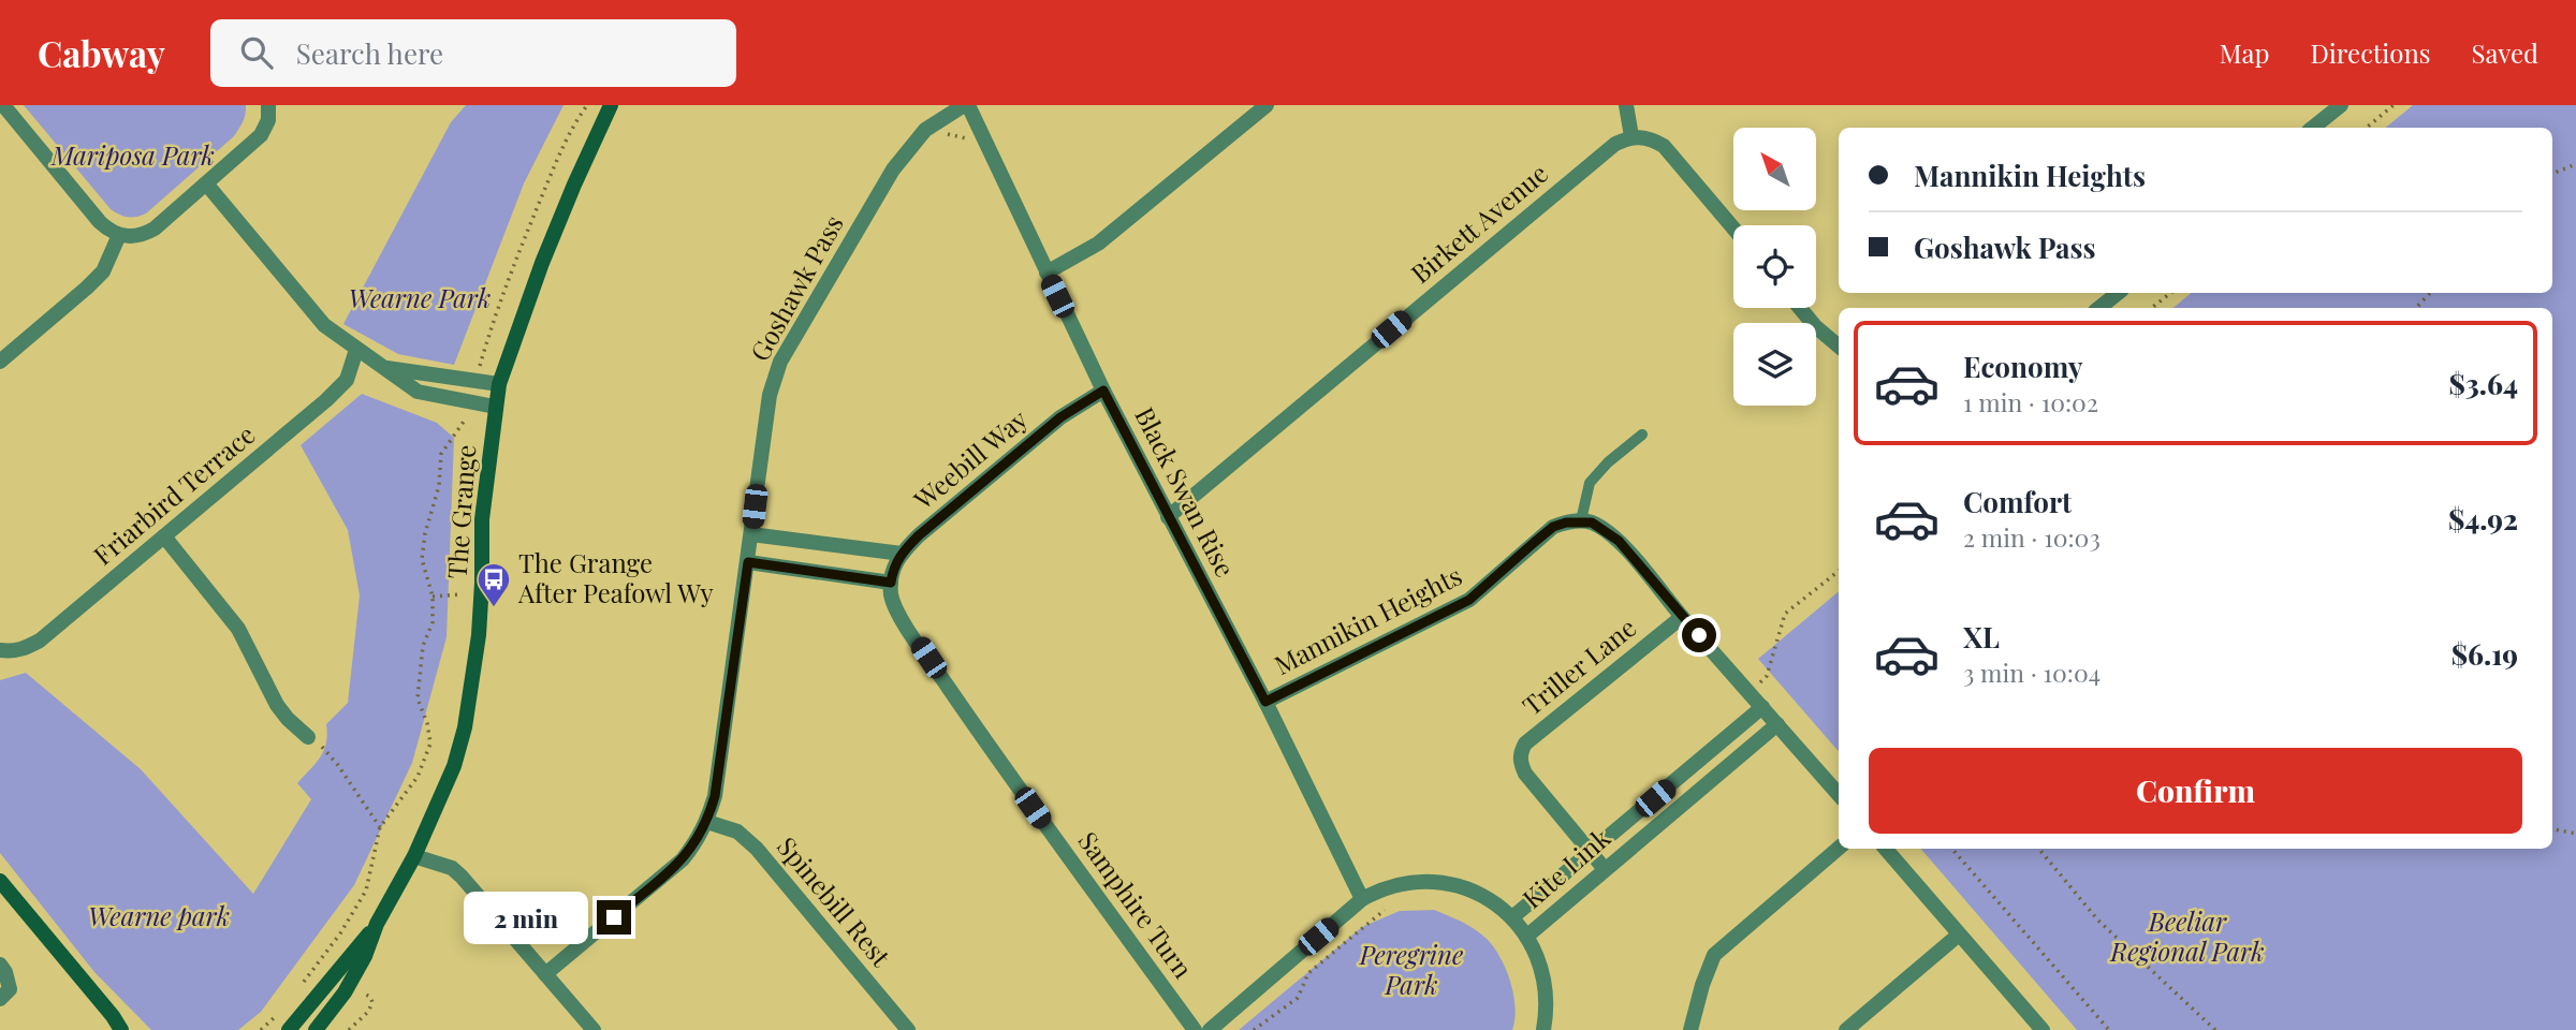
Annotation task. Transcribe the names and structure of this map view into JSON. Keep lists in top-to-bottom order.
{
  "streets": {
    "street": [
      "Birkett Avenue",
      "Goshawk Pass",
      "Weebill Way",
      "Black Swan Rise",
      "Friarbird Terrace",
      "The Grange",
      "Mannikin Heights",
      "Triller Lane",
      "Kite Link",
      "Spinebill Rest",
      "Samphire Turn"
    ]
  },
  "crossings": [
    ["Birkett Avenue", "Black Swan Rise"],
    ["Goshawk Pass", "Black Swan Rise"],
    ["Goshawk Pass", "Spinebill Rest"],
    ["Weebill Way", "Black Swan Rise"],
    ["Black Swan Rise", "Mannikin Heights"],
    ["Triller Lane", "Kite Link"]
  ],
  "parks": [
    "Mariposa Park",
    "Wearne Park",
    "Wearne park",
    "Beeliar Regional Park",
    "Peregrine Park"
  ],
  "places": {
    "bus stop": ["The Grange After Peafowl Wy"]
  },
  "north": "top left",
  "page": {
    "header": "Cabway",
    "search": "Search here",
    "nav": ["Map", "Directions", "Saved"],
    "banner": ["Mannikin Heights", "Goshawk Pass"],
    "list": [
      {
        "name": "Economy",
        "note": "1 min · 10:02",
        "value": "$3.64"
      },
      {
        "name": "Comfort",
        "note": "2 min · 10:03",
        "value": "$4.92"
      },
      {
        "name": "XL",
        "note": "3 min · 10:04",
        "value": "$6.19"
      }
    ],
    "buttons": "Confirm",
    "bubble": "2 min"
  }
}
